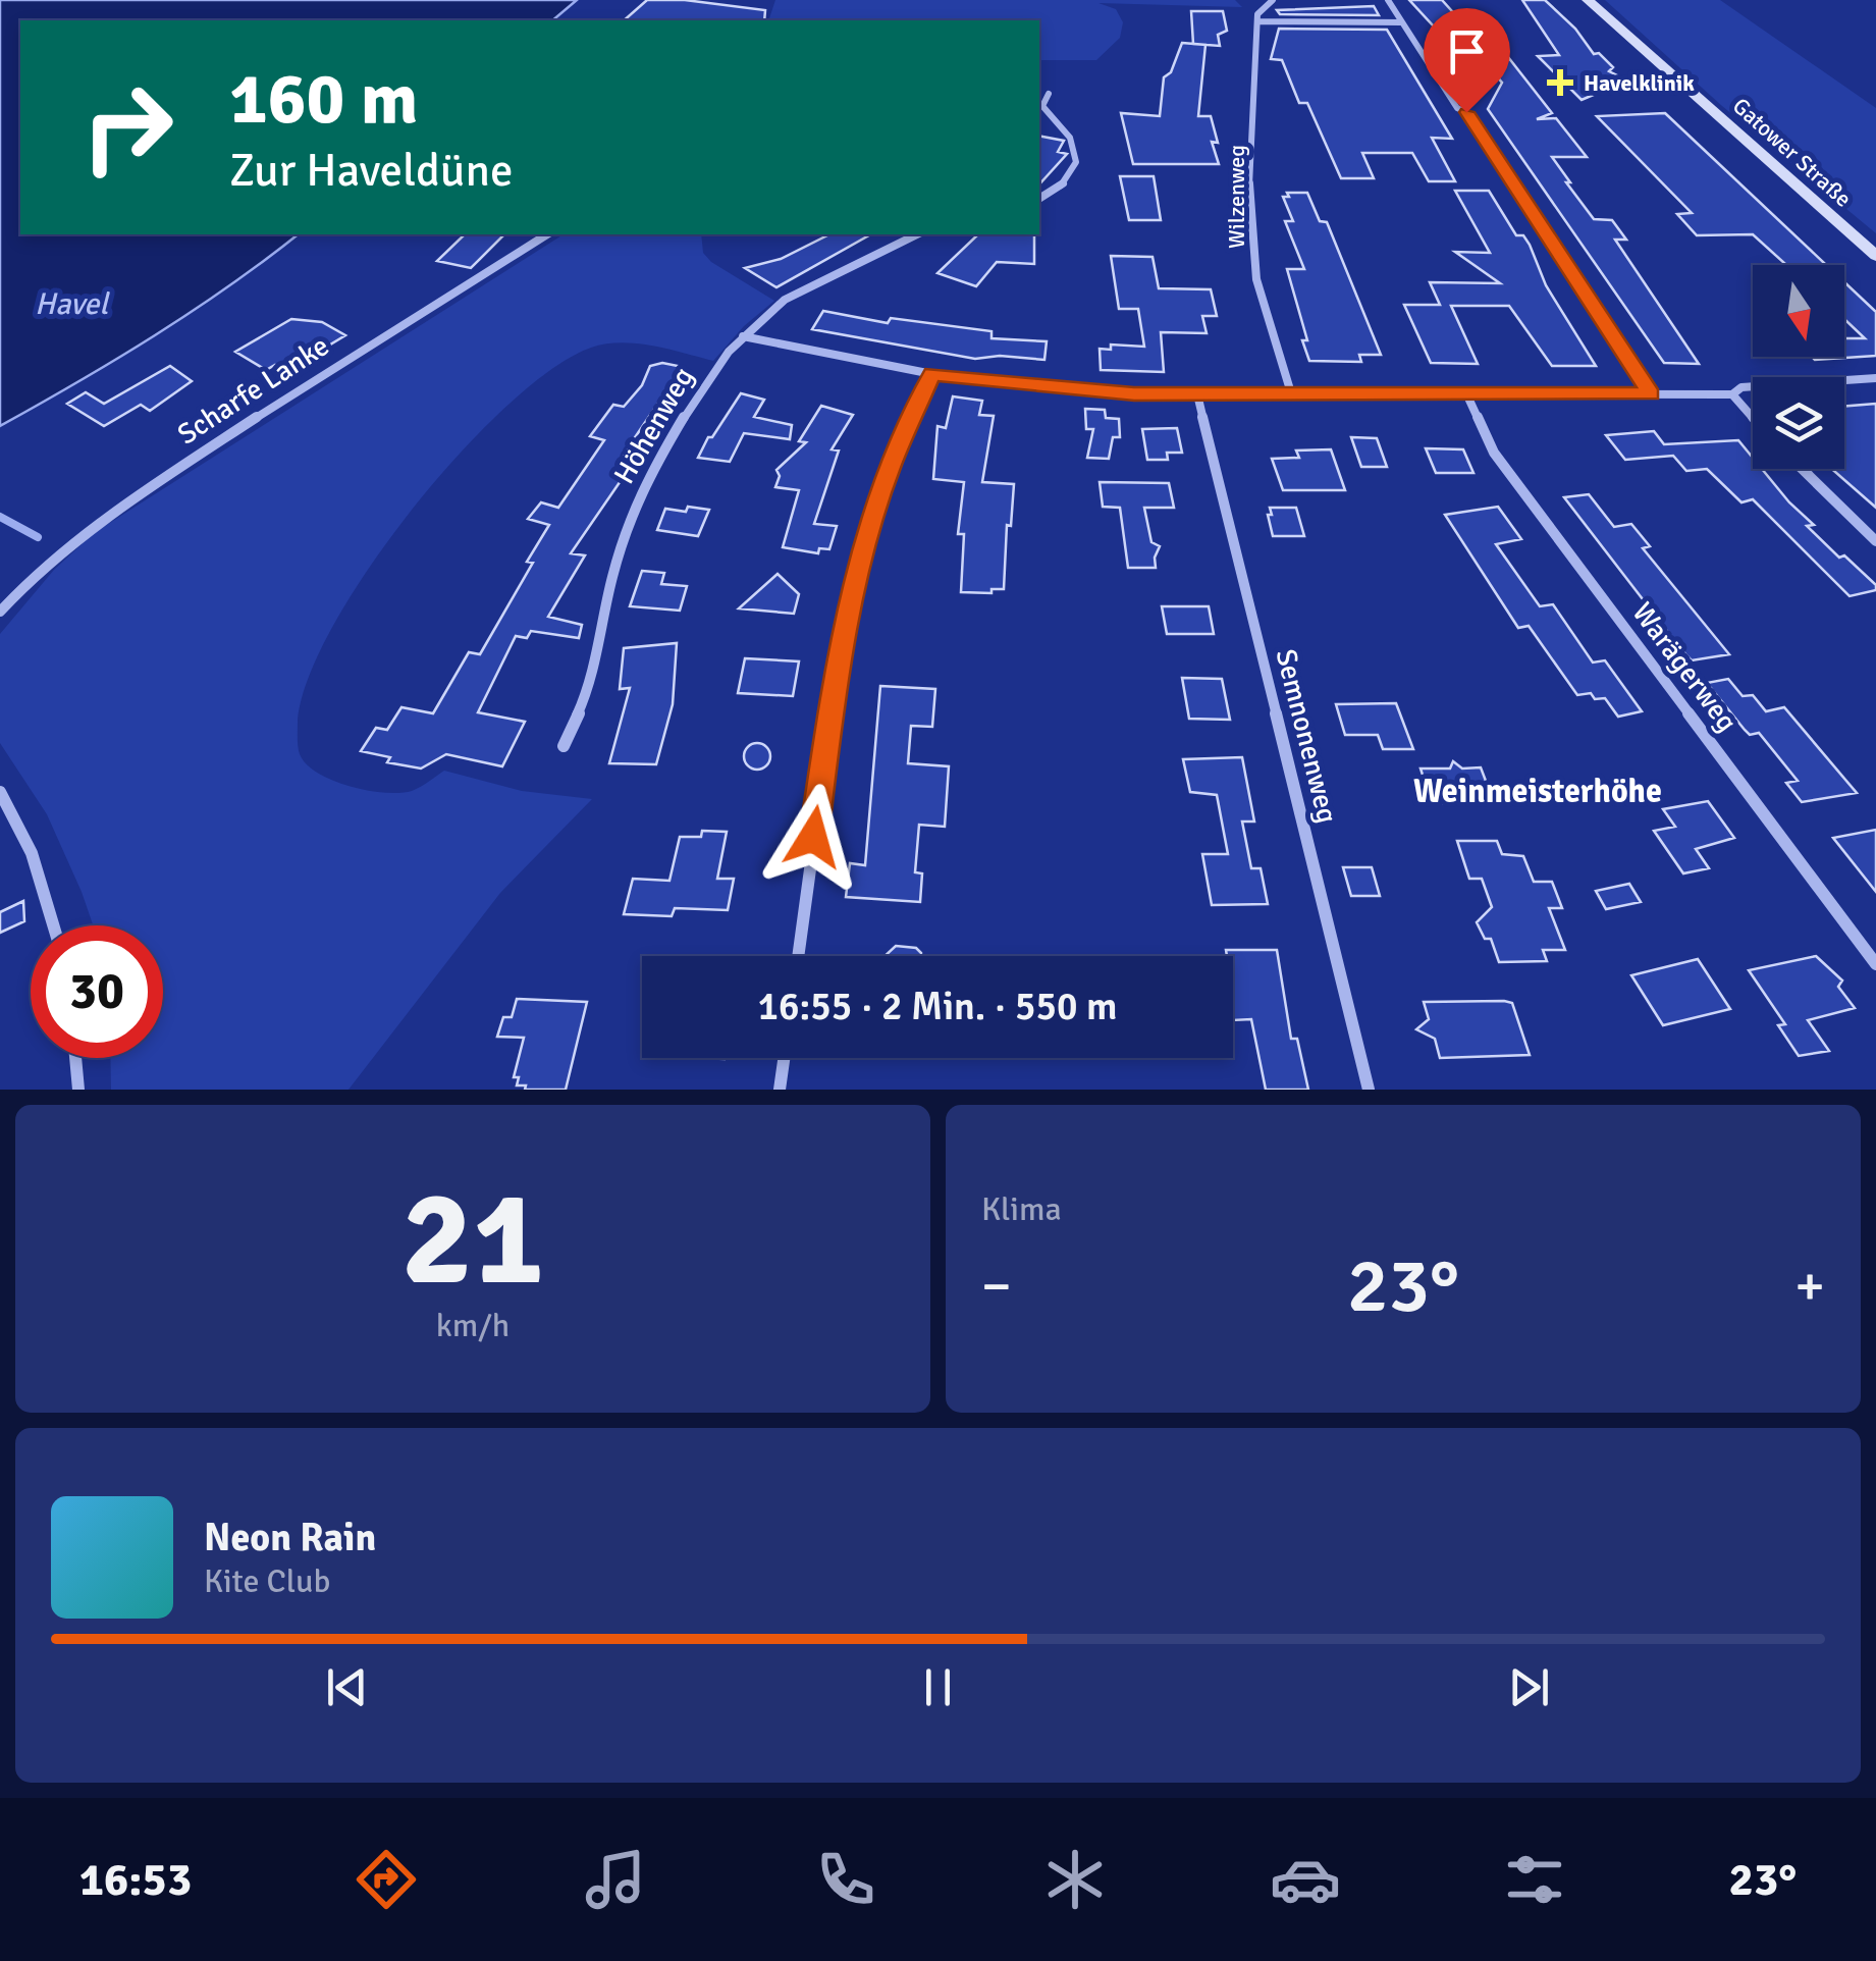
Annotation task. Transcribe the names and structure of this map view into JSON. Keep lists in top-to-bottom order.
{
  "streets": {
    "main road": ["Gatower Straße"],
    "street": [
      "Wilzenweg",
      "Scharfe Lanke",
      "Höhenweg",
      "Warägerweg",
      "Semnonenweg"
    ]
  },
  "districts": ["Weinmeisterhöhe"],
  "water": ["Havel"],
  "places": {
    "health": ["Havelklinik"]
  },
  "north": "bottom",
  "page": {
    "turn": ["160 m", "Zur Haveldüne"],
    "limit": "30",
    "trip": "16:55 · 2 Min. · 550 m",
    "tile": [
      ["21", "km/h"],
      "Klima"
    ],
    "heat": ["−", "23°", "+"],
    "song": ["Neon Rain", "Kite Club"],
    "tabs": ["16:53", "23°"]
  }
}
